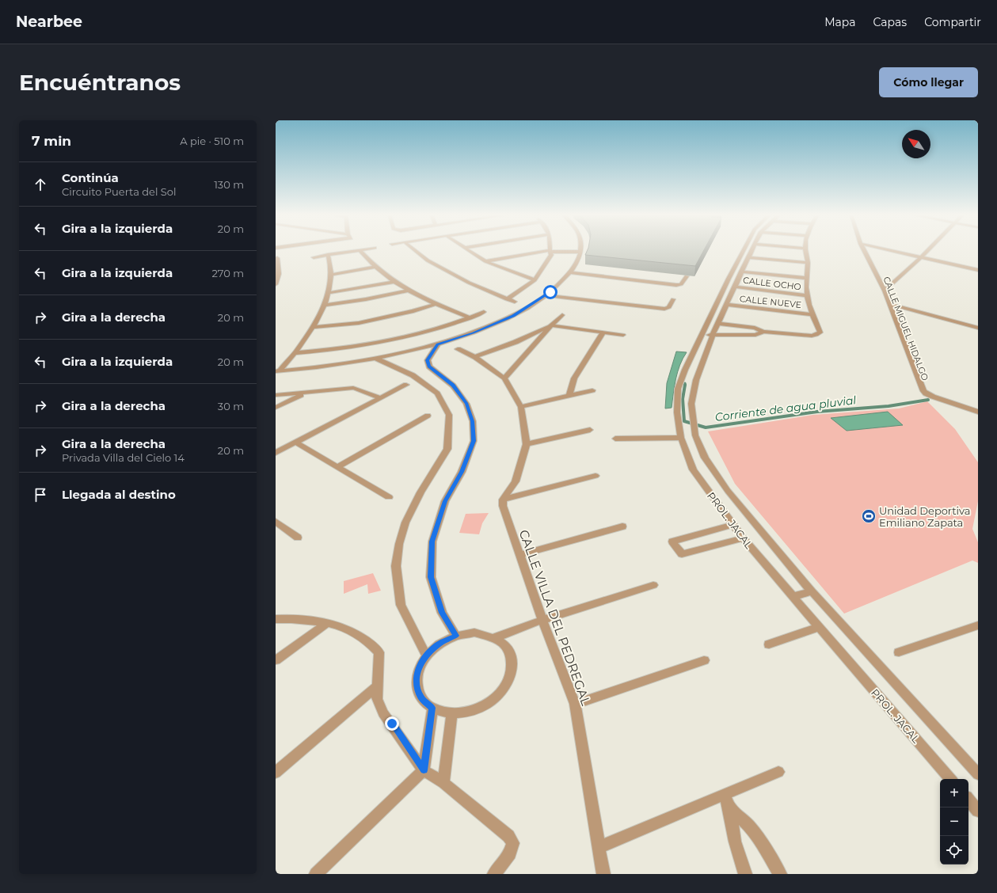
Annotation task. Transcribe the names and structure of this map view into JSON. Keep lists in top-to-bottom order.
{
  "streets": {
    "street": [
      "CALLE OCHO",
      "CALLE NUEVE",
      "CALLE MIGUEL HIDALGO",
      "PROL. JACAL",
      "CALLE VILLA DEL PEDREGAL"
    ]
  },
  "crossings": [
    ["CALLE OCHO", "PROL. JACAL"],
    ["CALLE NUEVE", "PROL. JACAL"]
  ],
  "water": ["Corriente de agua pluvial"],
  "places": {
    "sports": ["Unidad Deportiva Emiliano Zapata"]
  },
  "north": "top left",
  "page": {
    "header": "Nearbee",
    "nav": ["Mapa", "Capas", "Compartir"],
    "buttons": "Cómo llegar",
    "title": "Encuéntranos",
    "heading": ["7 min", "A pie · 510 m"],
    "list": [
      ["Continúa", "Circuito Puerta del Sol", "130 m"],
      ["Gira a la izquierda", "20 m"],
      ["Gira a la izquierda", "270 m"],
      ["Gira a la derecha", "20 m"],
      ["Gira a la izquierda", "20 m"],
      ["Gira a la derecha", "30 m"],
      ["Gira a la derecha", "Privada Villa del Cielo 14", "20 m"],
      "Llegada al destino"
    ],
    "map_buttons": ["+", "−"]
  }
}
